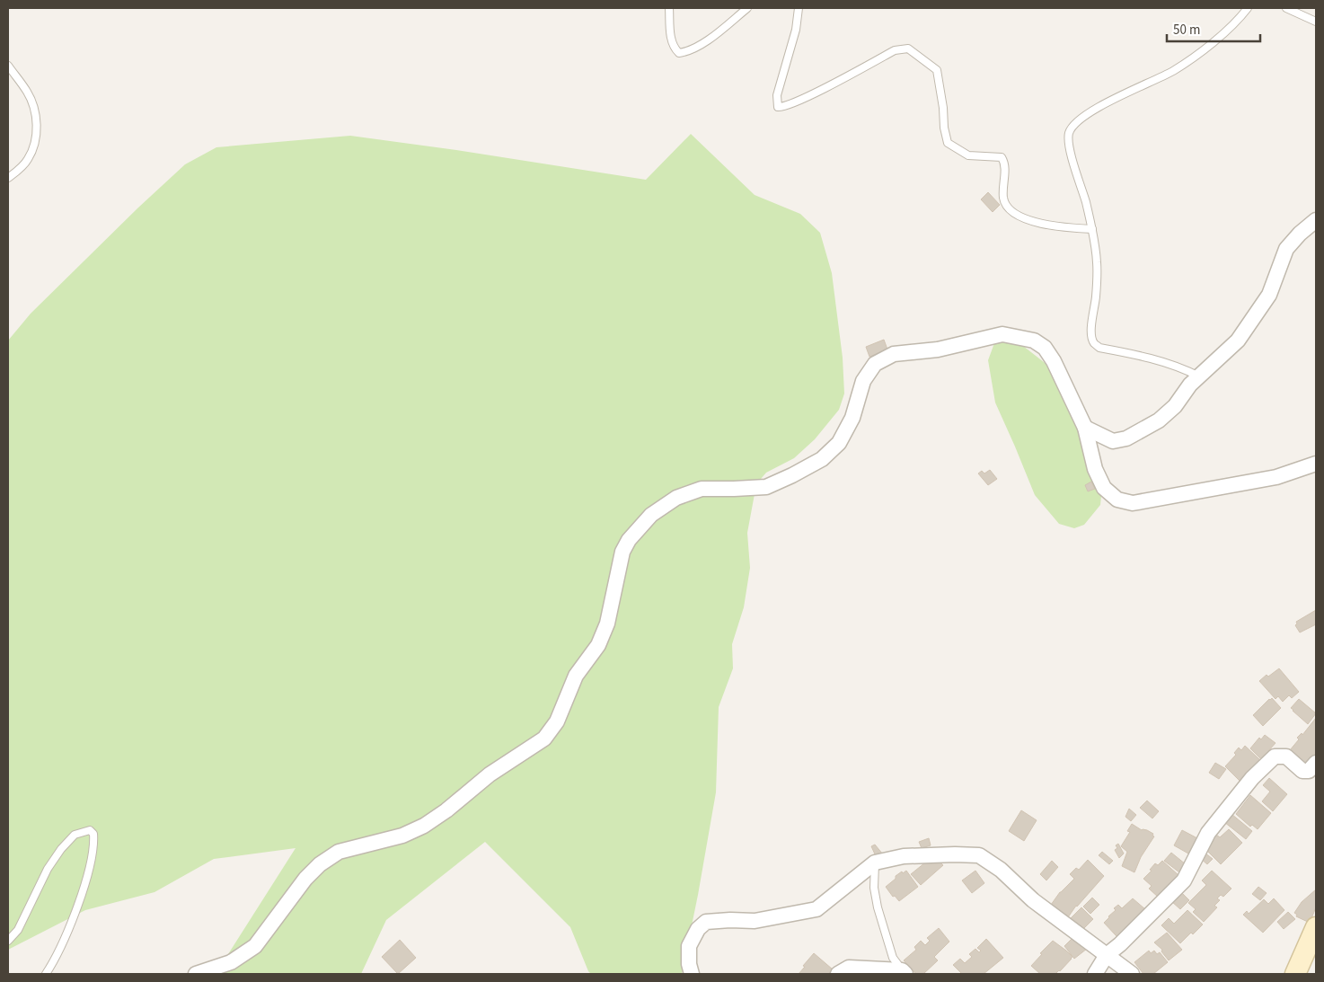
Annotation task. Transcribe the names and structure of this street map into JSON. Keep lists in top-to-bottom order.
{
  "scale_bar": "50 m"
}
